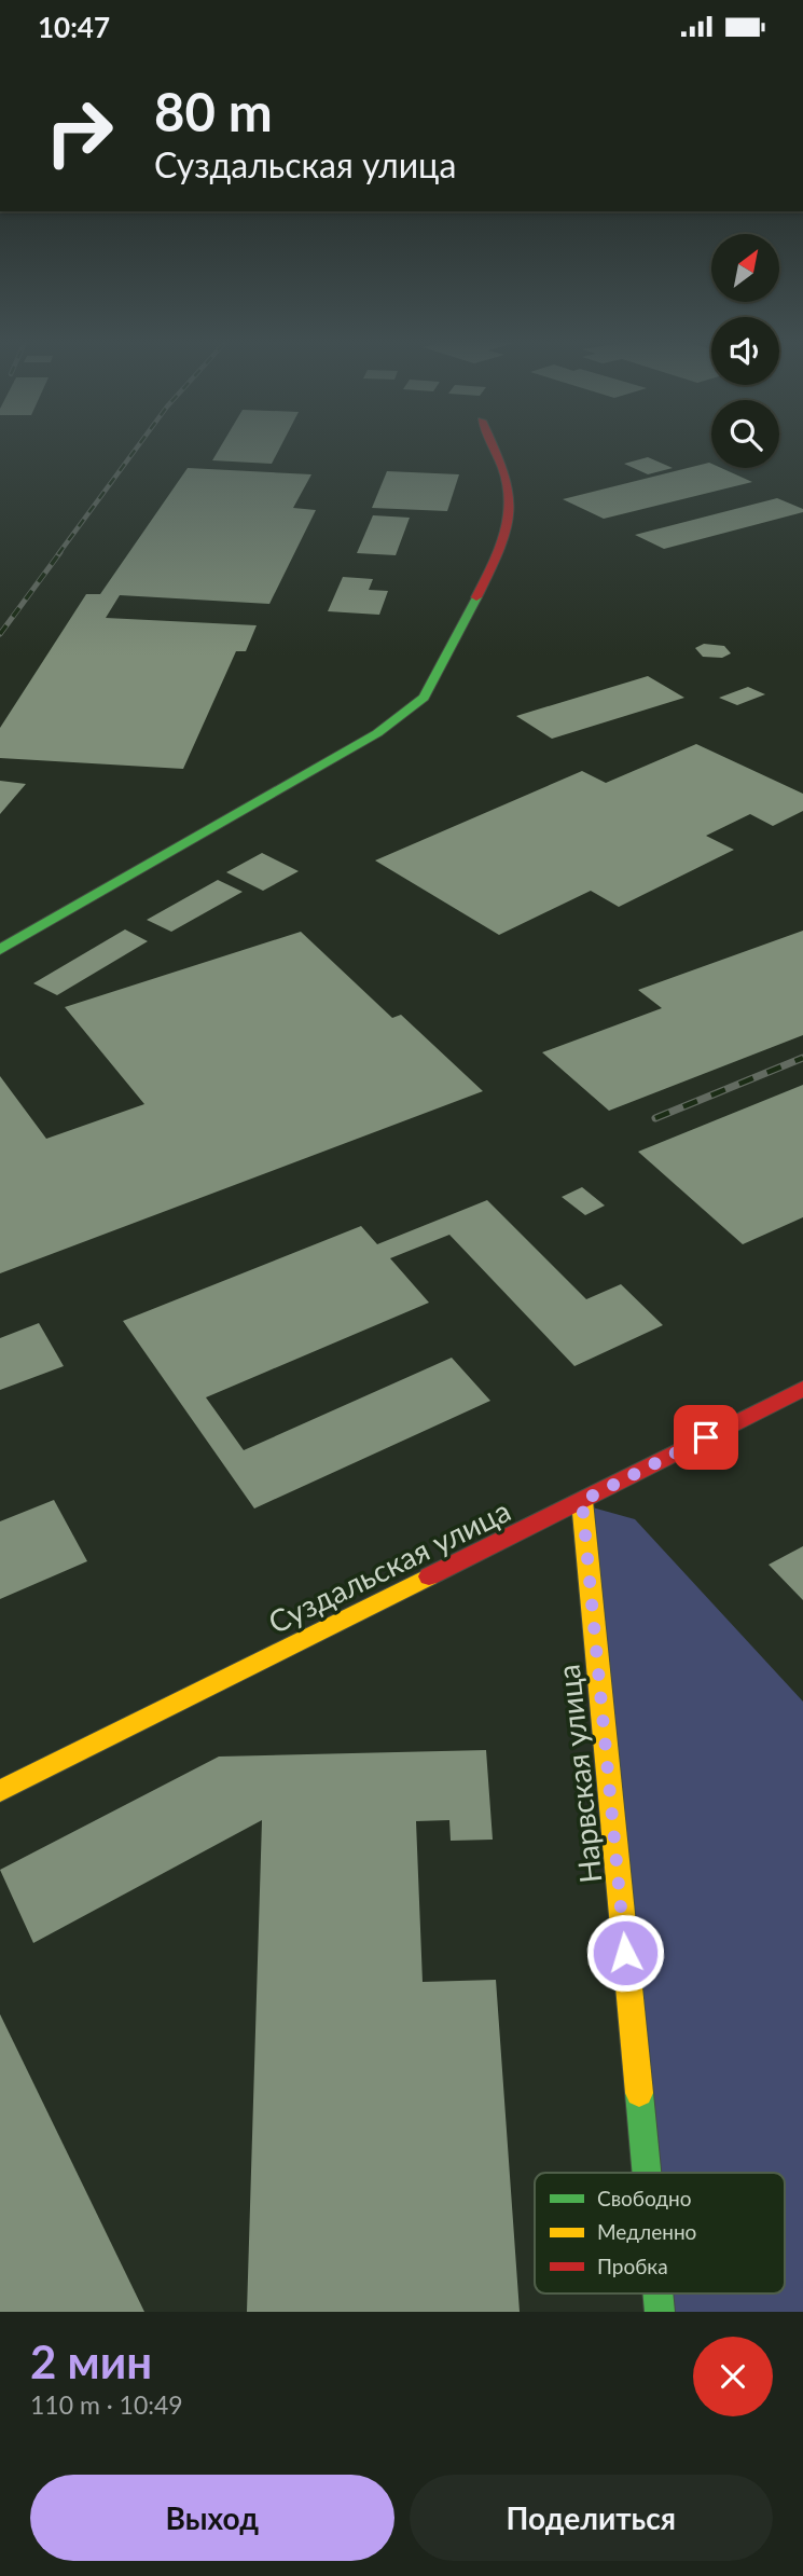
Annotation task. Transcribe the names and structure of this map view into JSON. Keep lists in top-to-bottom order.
{
  "streets": {
    "street": ["Суздальская улица", "Нарвская улица"]
  },
  "crossings": [
    ["Суздальская улица", "Нарвская улица"]
  ],
  "legend": ["Свободно", "Медленно", "Пробка"],
  "north": "top right",
  "page": {
    "status": "10:47",
    "turn": ["80 m", "Суздальская улица"],
    "heading": ["2 мин", "110 m · 10:49"],
    "buttons": ["Выход", "Поделиться"]
  }
}
